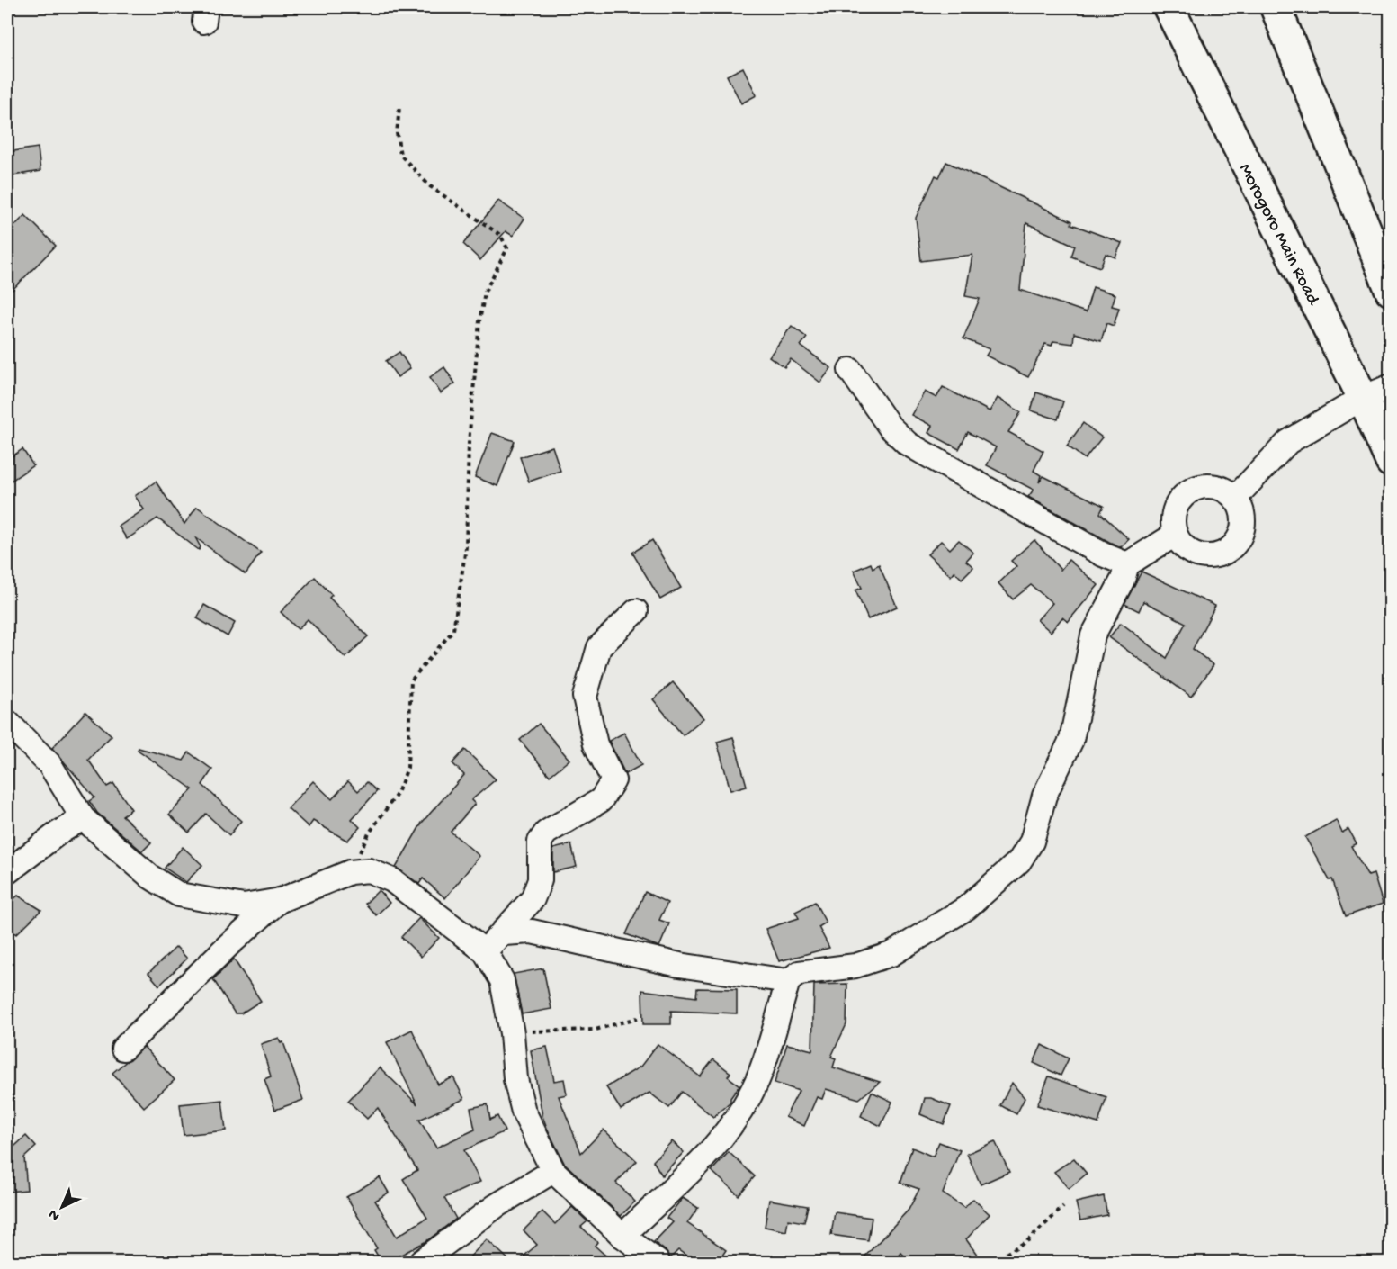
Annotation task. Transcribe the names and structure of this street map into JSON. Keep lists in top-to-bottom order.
{
  "streets": {
    "highway": ["Morogoro Main Road"]
  },
  "north": "bottom left"
}
